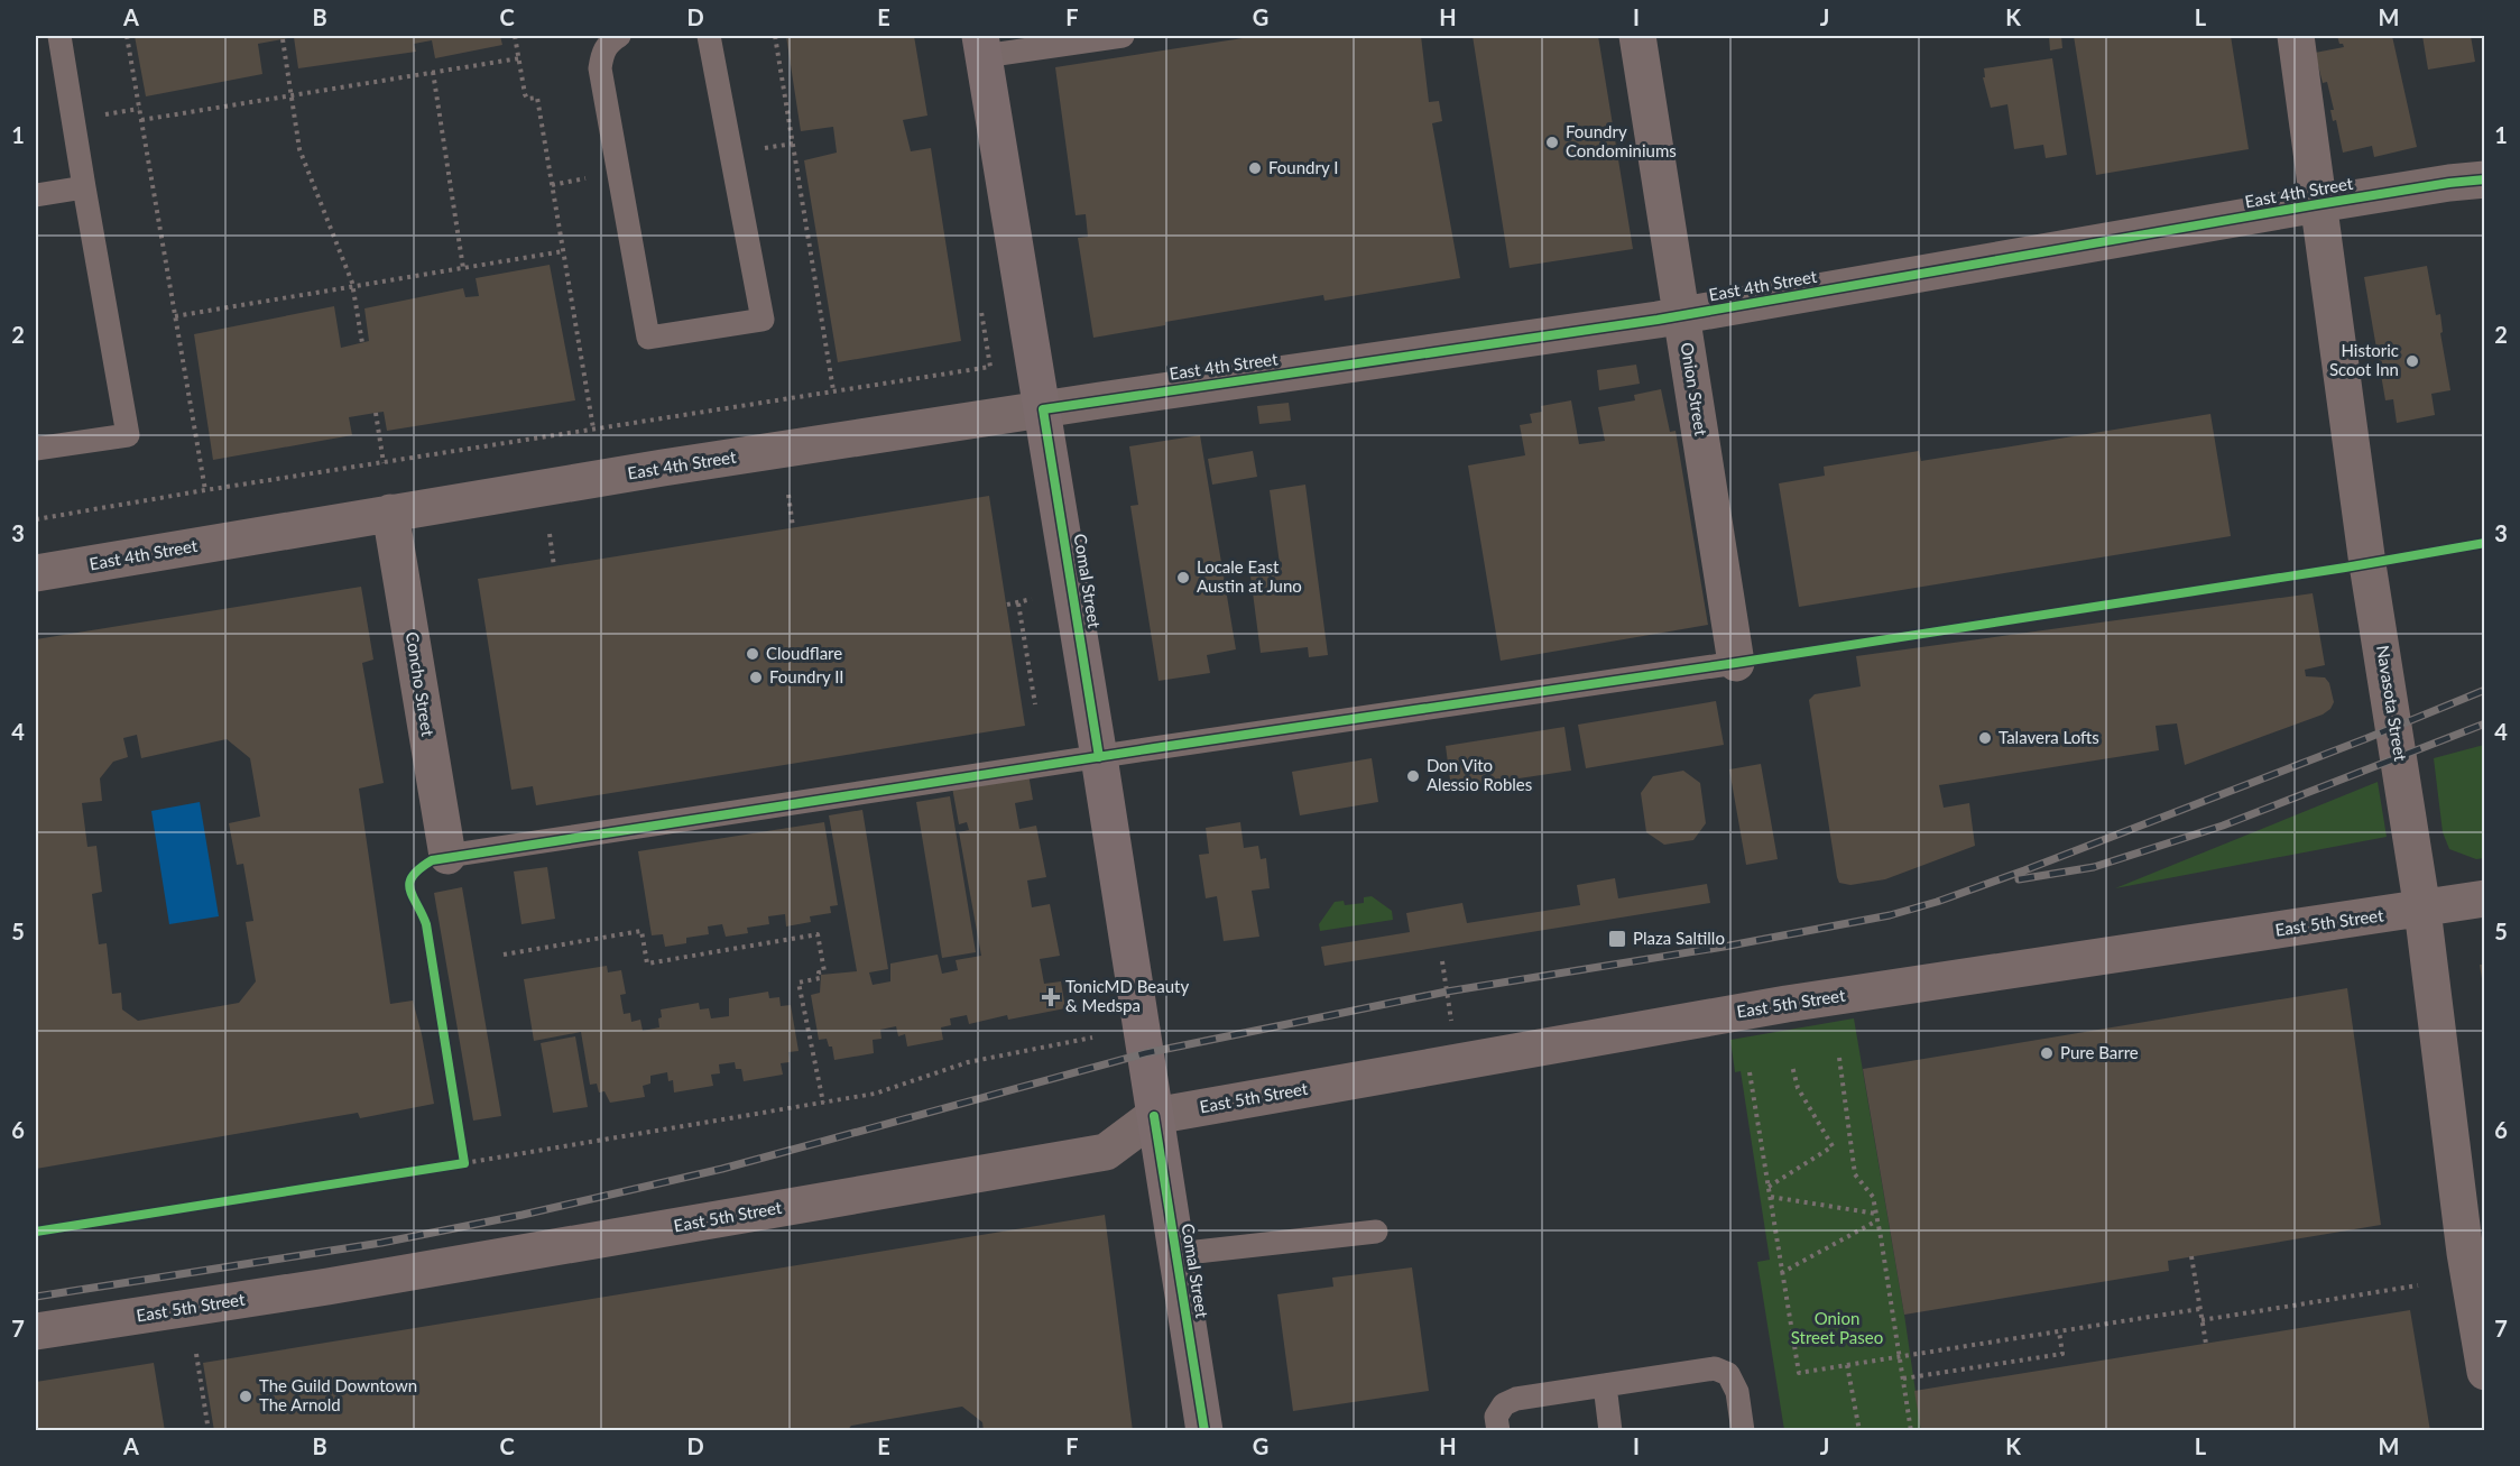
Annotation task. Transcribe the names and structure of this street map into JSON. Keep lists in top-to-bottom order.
{
  "streets": {
    "street": [
      "East 4th Street",
      "Onion Street",
      "Comal Street",
      "Concho Street",
      "Navasota Street",
      "East 5th Street"
    ]
  },
  "crossings": [
    ["East 4th Street", "Onion Street"],
    ["East 4th Street", "Comal Street"],
    ["East 4th Street", "Concho Street"],
    ["East 4th Street", "Navasota Street"],
    ["Comal Street", "East 5th Street"],
    ["Navasota Street", "East 5th Street"]
  ],
  "parks": ["Onion Street Paseo"],
  "places": {
    "other": [
      "Foundry Condominiums",
      "Foundry I",
      "Historic Scoot Inn",
      "Locale East Austin at Juno",
      "Cloudflare",
      "Foundry II",
      "Talavera Lofts",
      "Don Vito Alessio Robles",
      "Pure Barre",
      "The Guild Downtown The Arnold"
    ],
    "transit": ["Plaza Saltillo"],
    "health": ["TonicMD Beauty & Medspa"]
  },
  "grid": {
    "columns": [
      "A",
      "B",
      "C",
      "D",
      "E",
      "F",
      "G",
      "H",
      "I",
      "J",
      "K",
      "L",
      "M"
    ],
    "rows": [
      "1",
      "2",
      "3",
      "4",
      "5",
      "6",
      "7"
    ]
  }
}
